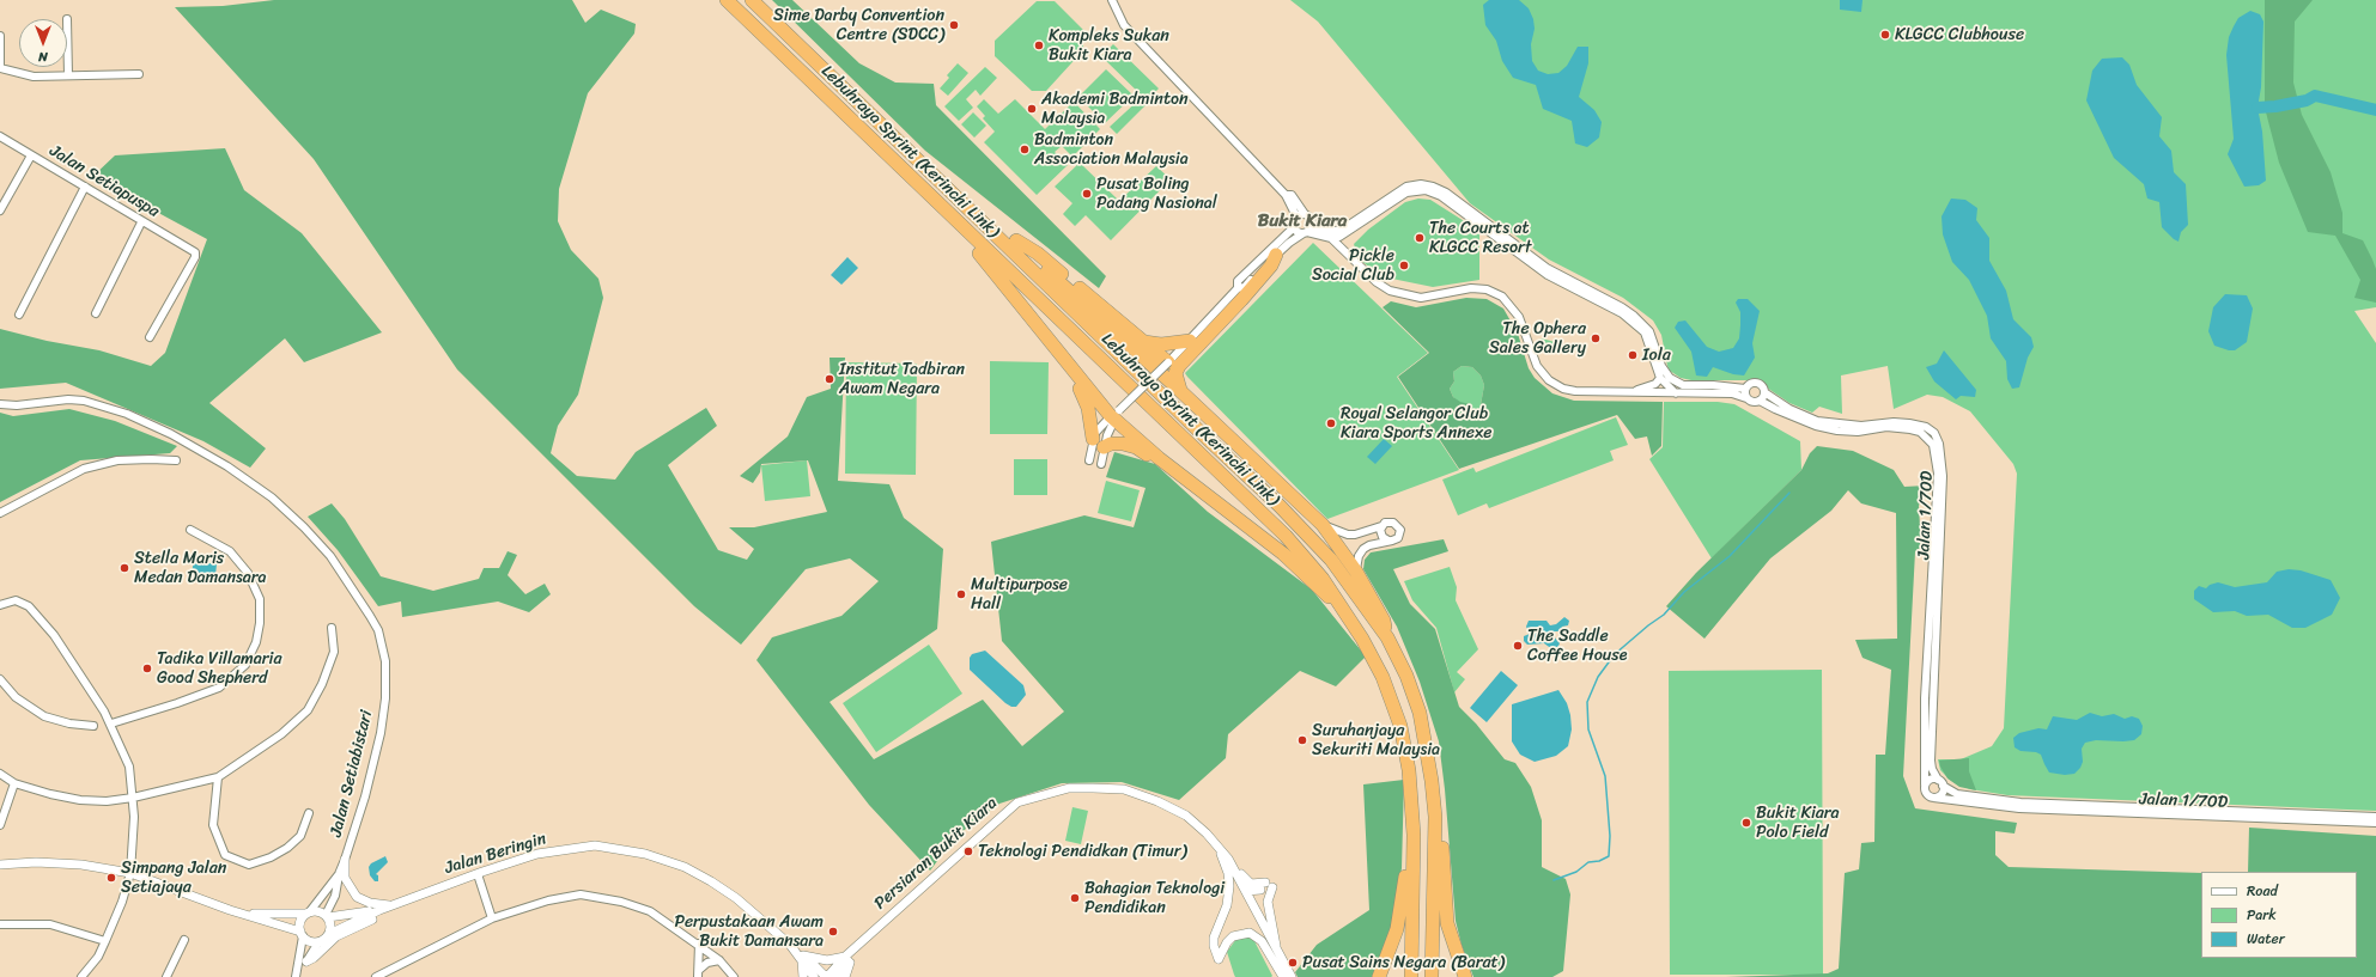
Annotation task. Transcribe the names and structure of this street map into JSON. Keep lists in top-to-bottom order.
{
  "streets": {
    "highway": ["Lebuhraya Sprint (Kerinchi Link)"],
    "street": [
      "Jalan Setiapuspa",
      "Jalan 1/70D",
      "Jalan Setiabistari",
      "Jalan Beringin",
      "Persiaran Bukit Kiara"
    ]
  },
  "crossings": [
    ["Jalan Setiabistari", "Jalan Beringin"],
    ["Jalan Beringin", "Persiaran Bukit Kiara"]
  ],
  "districts": ["Bukit Kiara"],
  "places": [
    "Sime Darby Convention Centre (SDCC)",
    "KLGCC Clubhouse",
    "Kompleks Sukan Bukit Kiara",
    "Akademi Badminton Malaysia",
    "Badminton Association Malaysia",
    "Pusat Boling Padang Nasional",
    "The Courts at KLGCC Resort",
    "Pickle Social Club",
    "The Ophera Sales Gallery",
    "Iola",
    "Institut Tadbiran Awam Negara",
    "Royal Selangor Club Kiara Sports Annexe",
    "Stella Maris Medan Damansara",
    "Multipurpose Hall",
    "The Saddle Coffee House",
    "Tadika Villamaria Good Shepherd",
    "Suruhanjaya Sekuriti Malaysia",
    "Bukit Kiara Polo Field",
    "Teknologi Pendidkan (Timur)",
    "Simpang Jalan Setiajaya",
    "Bahagian Teknologi Pendidikan",
    "Perpustakaan Awam Bukit Damansara",
    "Pusat Sains Negara (Barat)"
  ],
  "legend": ["Road", "Park", "Water"],
  "north": "bottom"
}
